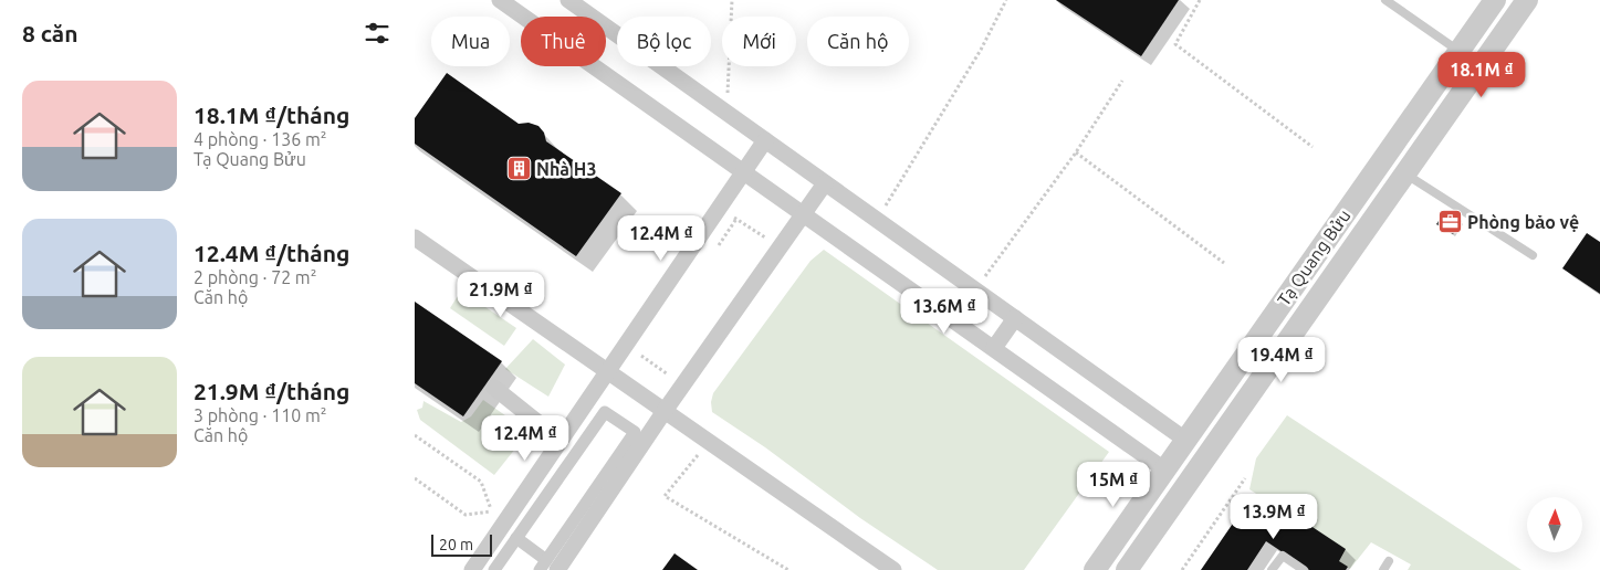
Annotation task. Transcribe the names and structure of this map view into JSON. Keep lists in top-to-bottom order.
{
  "streets": {
    "street": ["Tạ Quang Bửu"]
  },
  "places": {
    "building": ["Nhà H3"],
    "office": ["Phòng bảo vệ"]
  },
  "scale_bar": "20 m",
  "north": "top",
  "page": {
    "heading": "8 căn",
    "chip": [
      "Mua",
      "Thuê",
      "Bộ lọc",
      "Mới",
      "Căn hộ"
    ],
    "price": [
      "18.1M ₫",
      "12.4M ₫",
      "21.9M ₫",
      "13.6M ₫",
      "19.4M ₫",
      "12.4M ₫",
      "15M ₫",
      "13.9M ₫"
    ],
    "list": [
      {
        "name": "18.1M ₫/tháng",
        "note": "4 phòng · 136 m² · Tạ Quang Bửu"
      },
      {
        "name": "12.4M ₫/tháng",
        "note": "2 phòng · 72 m² · Căn hộ"
      },
      {
        "name": "21.9M ₫/tháng",
        "note": "3 phòng · 110 m² · Căn hộ"
      }
    ],
    "scale": "20 m"
  }
}
